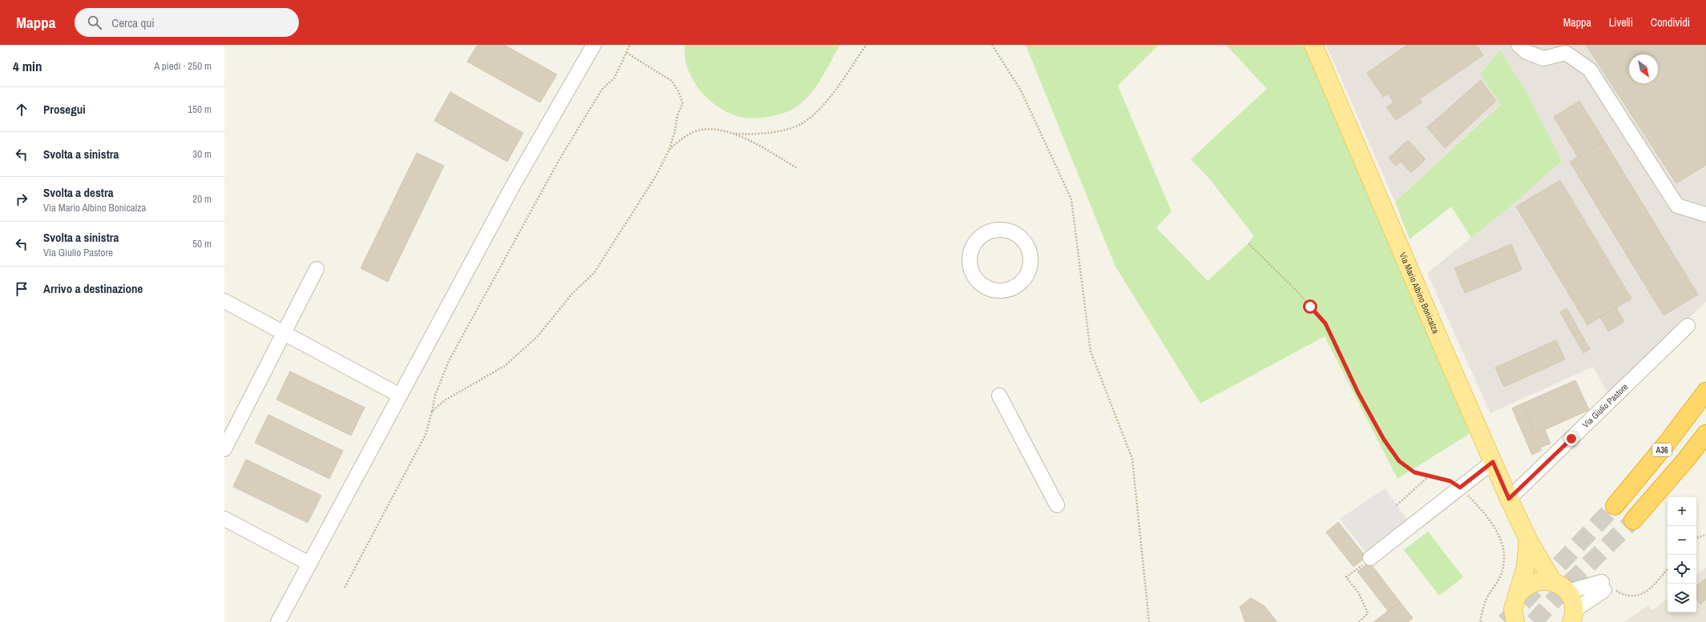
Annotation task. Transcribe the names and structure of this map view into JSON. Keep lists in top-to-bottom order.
{
  "streets": {
    "highway": ["A36"],
    "main road": ["Via Mario Albino Bonicalza"],
    "street": ["Via Giulio Pastore"]
  },
  "crossings": [
    ["Via Mario Albino Bonicalza", "Via Giulio Pastore"]
  ],
  "north": "bottom right",
  "page": {
    "header": "Mappa",
    "search": "Cerca qui",
    "nav": ["Mappa", "Livelli", "Condividi"],
    "heading": ["4 min", "A piedi · 250 m"],
    "list": [
      ["Prosegui", "150 m"],
      ["Svolta a sinistra", "30 m"],
      ["Svolta a destra", "Via Mario Albino Bonicalza", "20 m"],
      ["Svolta a sinistra", "Via Giulio Pastore", "50 m"],
      "Arrivo a destinazione"
    ],
    "map_buttons": ["+", "−"]
  }
}
